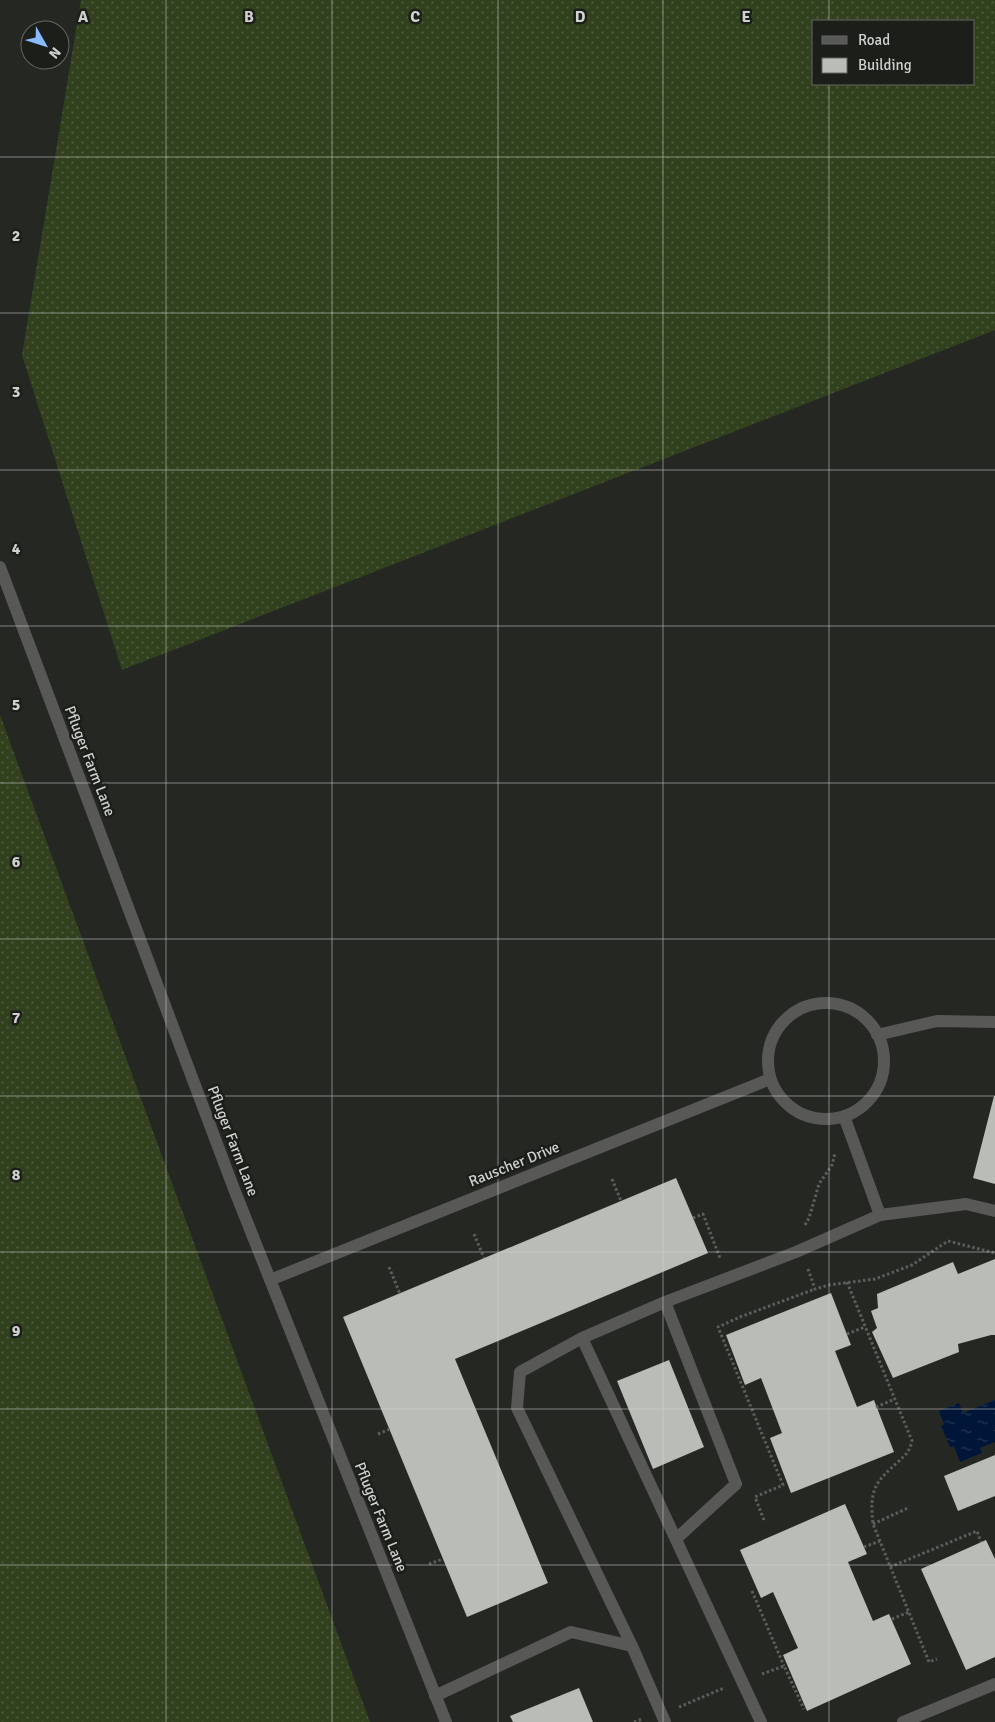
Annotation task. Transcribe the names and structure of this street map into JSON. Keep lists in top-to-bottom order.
{
  "streets": {
    "street": ["Pfluger Farm Lane", "Rauscher Drive"]
  },
  "crossings": [
    ["Pfluger Farm Lane", "Rauscher Drive"]
  ],
  "legend": ["Road", "Building"],
  "north": "bottom right",
  "grid": {
    "columns": [
      "A",
      "B",
      "C",
      "D",
      "E"
    ],
    "rows": [
      "2",
      "3",
      "4",
      "5",
      "6",
      "7",
      "8",
      "9"
    ]
  }
}
